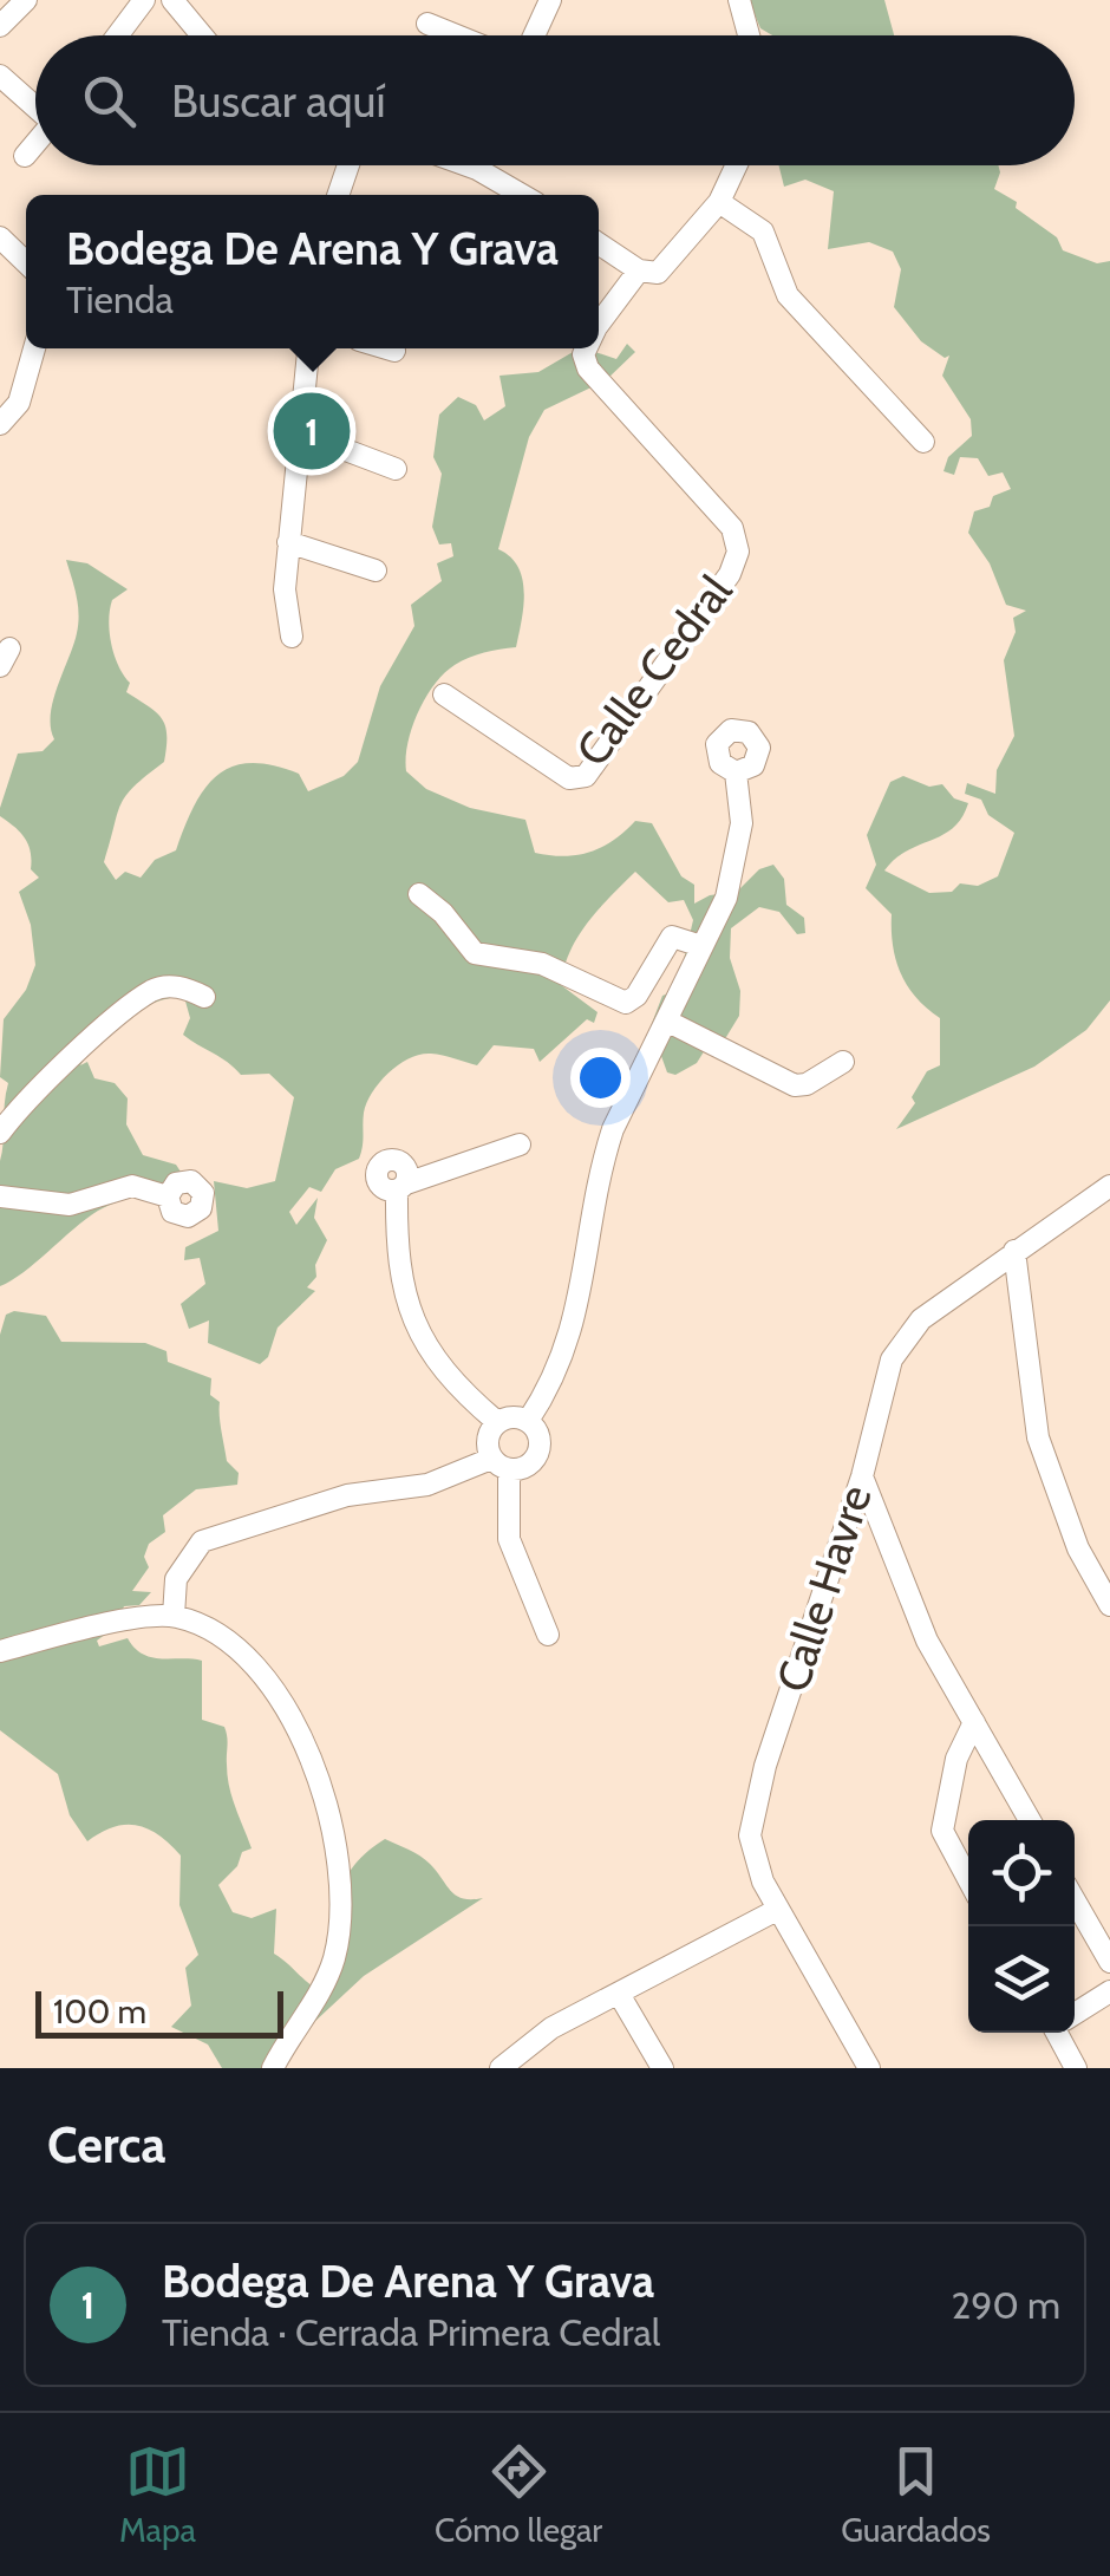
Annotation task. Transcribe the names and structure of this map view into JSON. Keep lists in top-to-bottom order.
{
  "streets": {
    "street": ["Calle Cedral", "Calle Havre"]
  },
  "scale_bar": "100 m",
  "page": {
    "search": "Buscar aquí",
    "popup": ["Bodega De Arena Y Grava", "Tienda"],
    "pins": "1",
    "scale": "100 m",
    "heading": "Cerca",
    "list": [
      {
        "mark": "1",
        "name": "Bodega De Arena Y Grava",
        "note": "Tienda · Cerrada Primera Cedral",
        "value": "290 m"
      }
    ],
    "nav": ["Mapa", "Cómo llegar", "Guardados"]
  }
}
